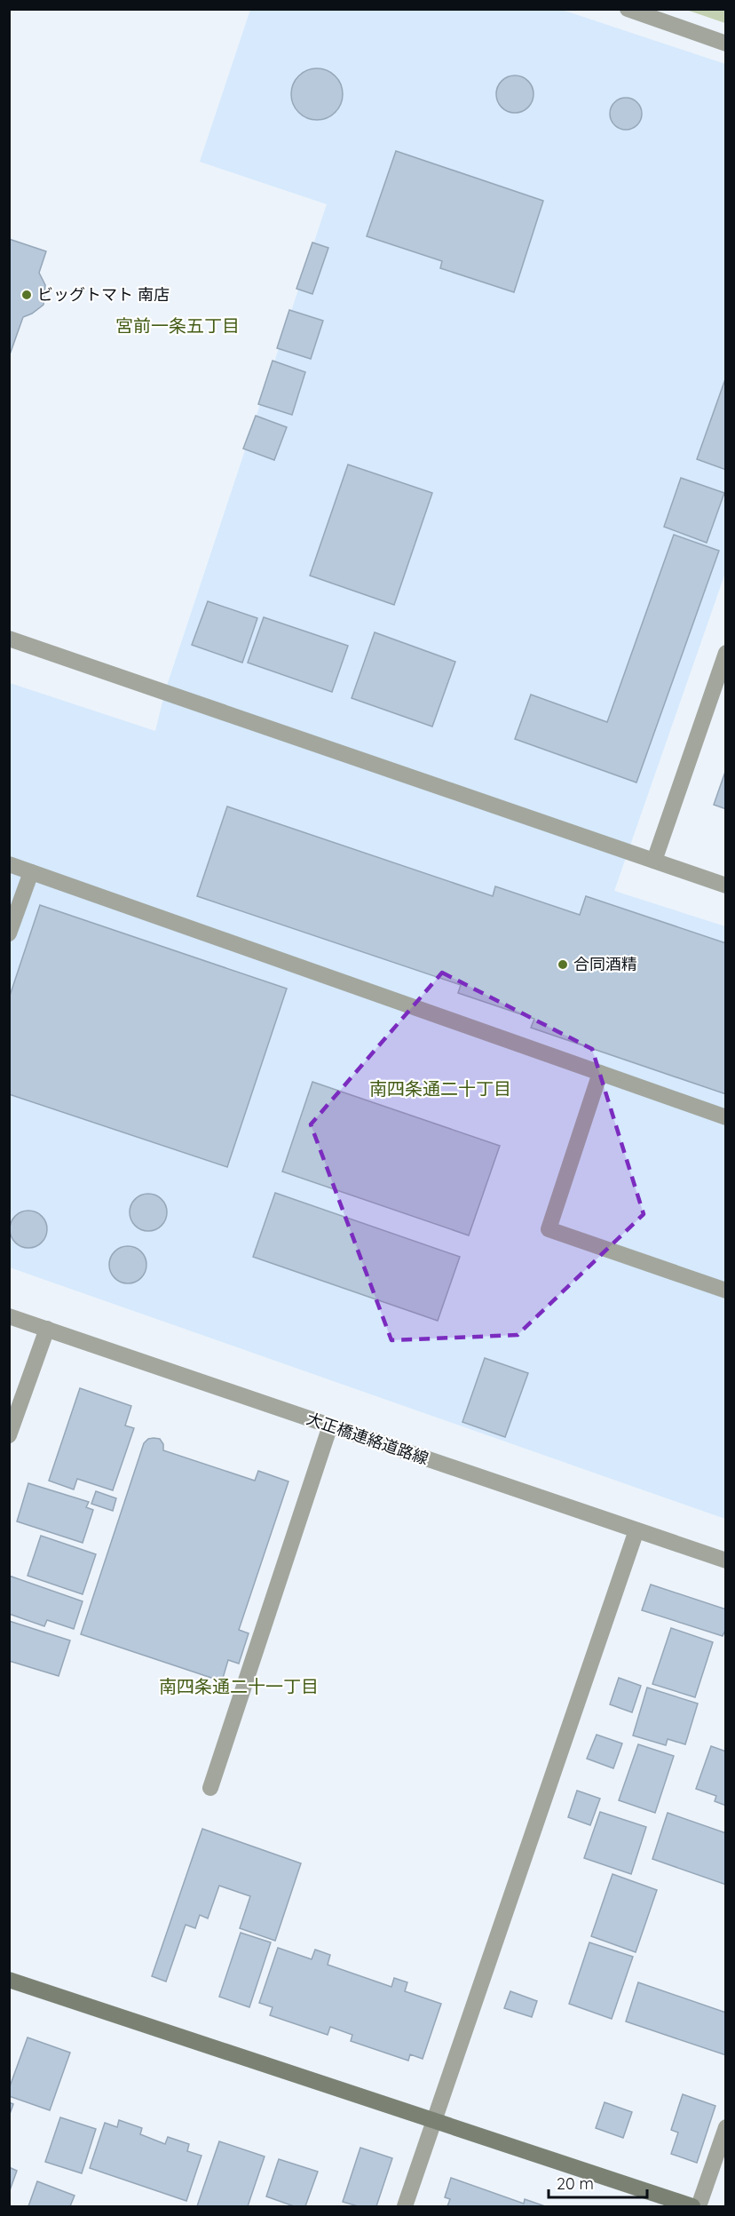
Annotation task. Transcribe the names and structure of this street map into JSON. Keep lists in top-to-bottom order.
{
  "streets": {
    "street": ["大正橋連絡道路線"]
  },
  "districts": ["宮前一条五丁目", "南四条通二十丁目", "南四条通二十一丁目"],
  "places": ["ビッグトマト 南店", "合同酒精"],
  "scale_bar": "20 m"
}
